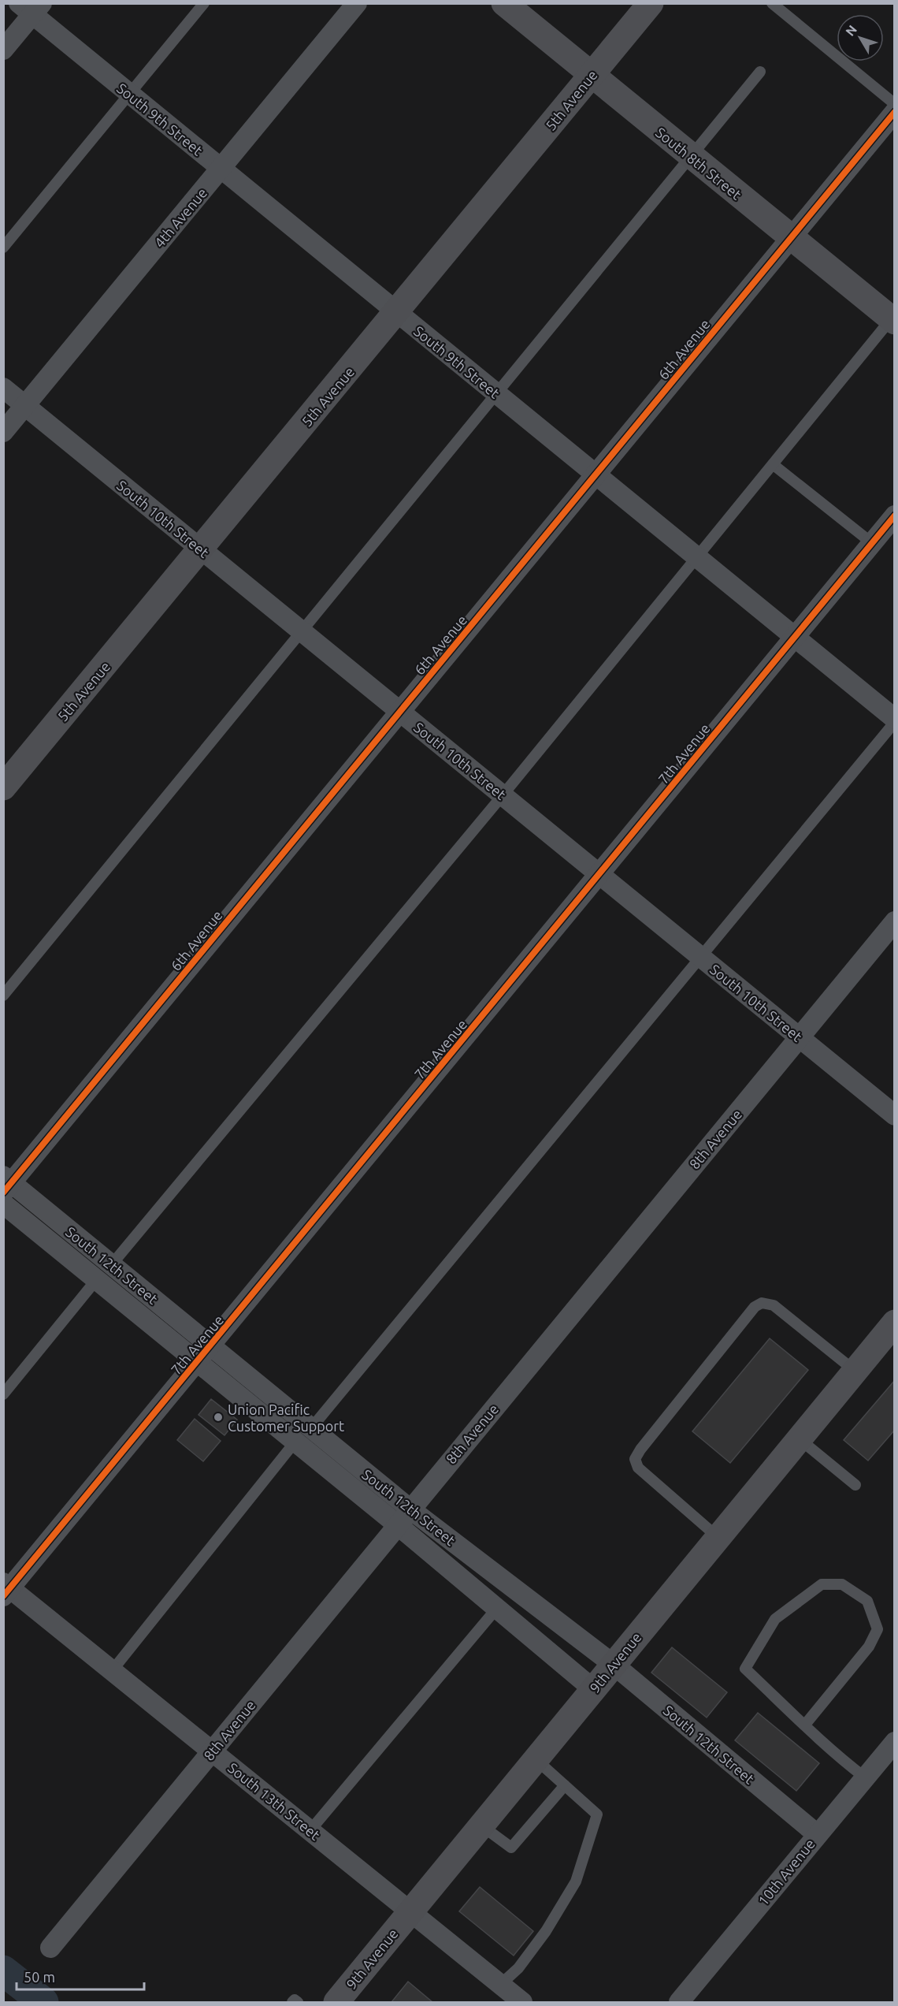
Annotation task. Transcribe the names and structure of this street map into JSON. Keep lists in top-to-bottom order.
{
  "streets": {
    "street": [
      "5th Avenue",
      "South 9th Street",
      "South 8th Street",
      "4th Avenue",
      "6th Avenue",
      "South 10th Street",
      "7th Avenue",
      "8th Avenue",
      "South 12th Street",
      "9th Avenue",
      "South 13th Street",
      "10th Avenue"
    ]
  },
  "crossings": [
    ["5th Avenue", "South 9th Street"],
    ["5th Avenue", "South 8th Street"],
    ["5th Avenue", "South 10th Street"],
    ["South 9th Street", "4th Avenue"],
    ["South 9th Street", "6th Avenue"],
    ["South 9th Street", "7th Avenue"],
    ["South 8th Street", "6th Avenue"],
    ["4th Avenue", "South 10th Street"],
    ["6th Avenue", "South 10th Street"],
    ["6th Avenue", "South 12th Street"],
    ["South 10th Street", "7th Avenue"],
    ["South 10th Street", "8th Avenue"],
    ["7th Avenue", "South 12th Street"],
    ["7th Avenue", "South 13th Street"],
    ["8th Avenue", "South 12th Street"],
    ["8th Avenue", "South 13th Street"],
    ["South 12th Street", "9th Avenue"],
    ["South 12th Street", "10th Avenue"],
    ["9th Avenue", "South 13th Street"]
  ],
  "places": ["Union Pacific Customer Support"],
  "scale_bar": "50 m",
  "north": "top left"
}
